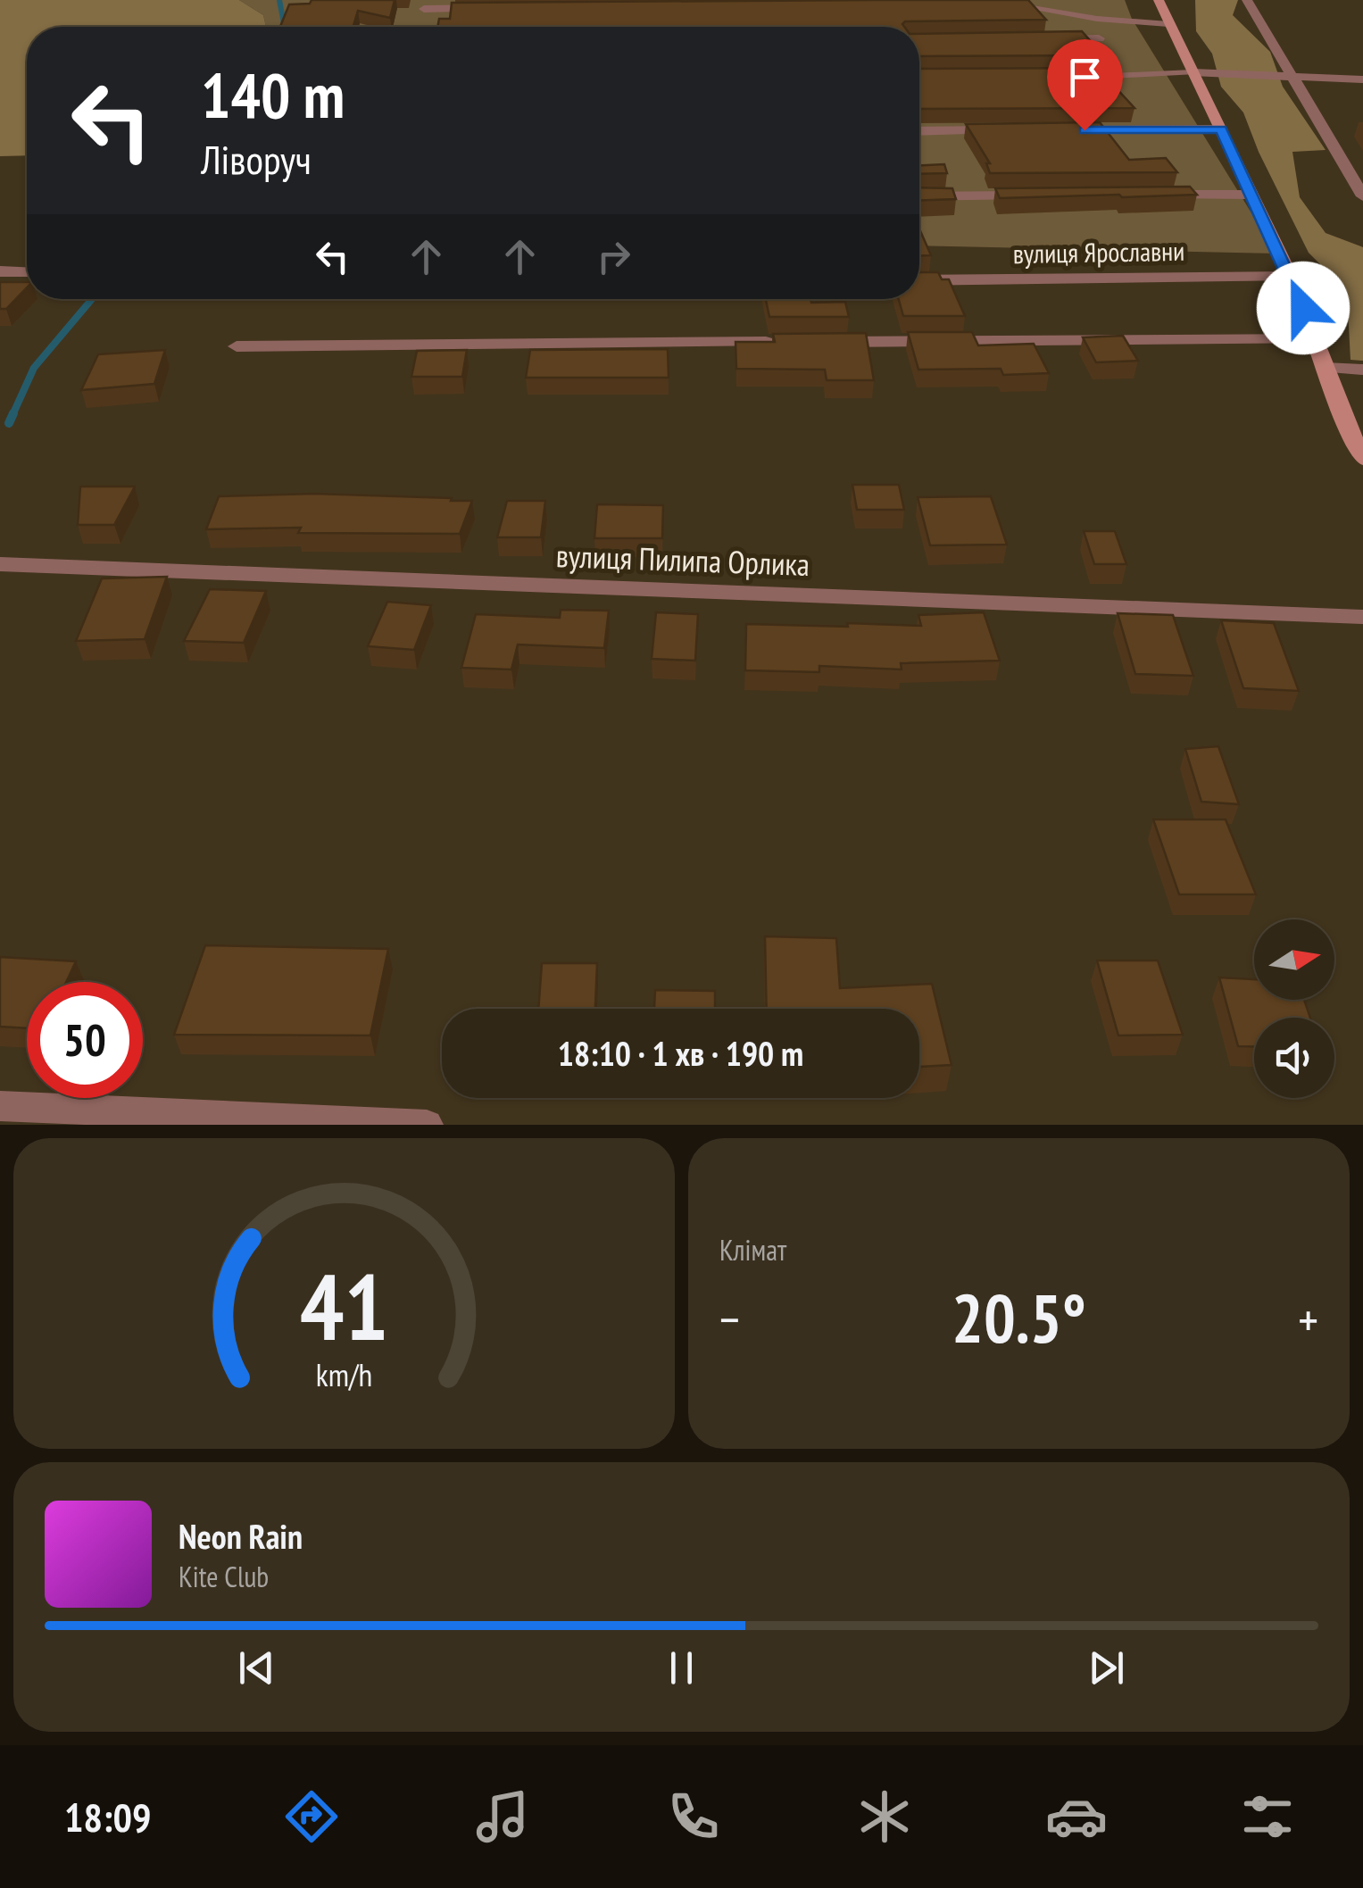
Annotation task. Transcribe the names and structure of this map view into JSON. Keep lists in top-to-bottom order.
{
  "streets": {
    "street": ["вулиця Ярославни", "вулиця Пилипа Орлика"]
  },
  "north": "right",
  "page": {
    "turn": ["140 m", "Ліворуч"],
    "limit": "50",
    "trip": "18:10 · 1 хв · 190 m",
    "tile": "Клімат",
    "heat": ["−", "20.5°", "+"],
    "song": ["Neon Rain", "Kite Club"],
    "tabs": "18:09",
    "gauge": ["41", "km/h"]
  }
}
